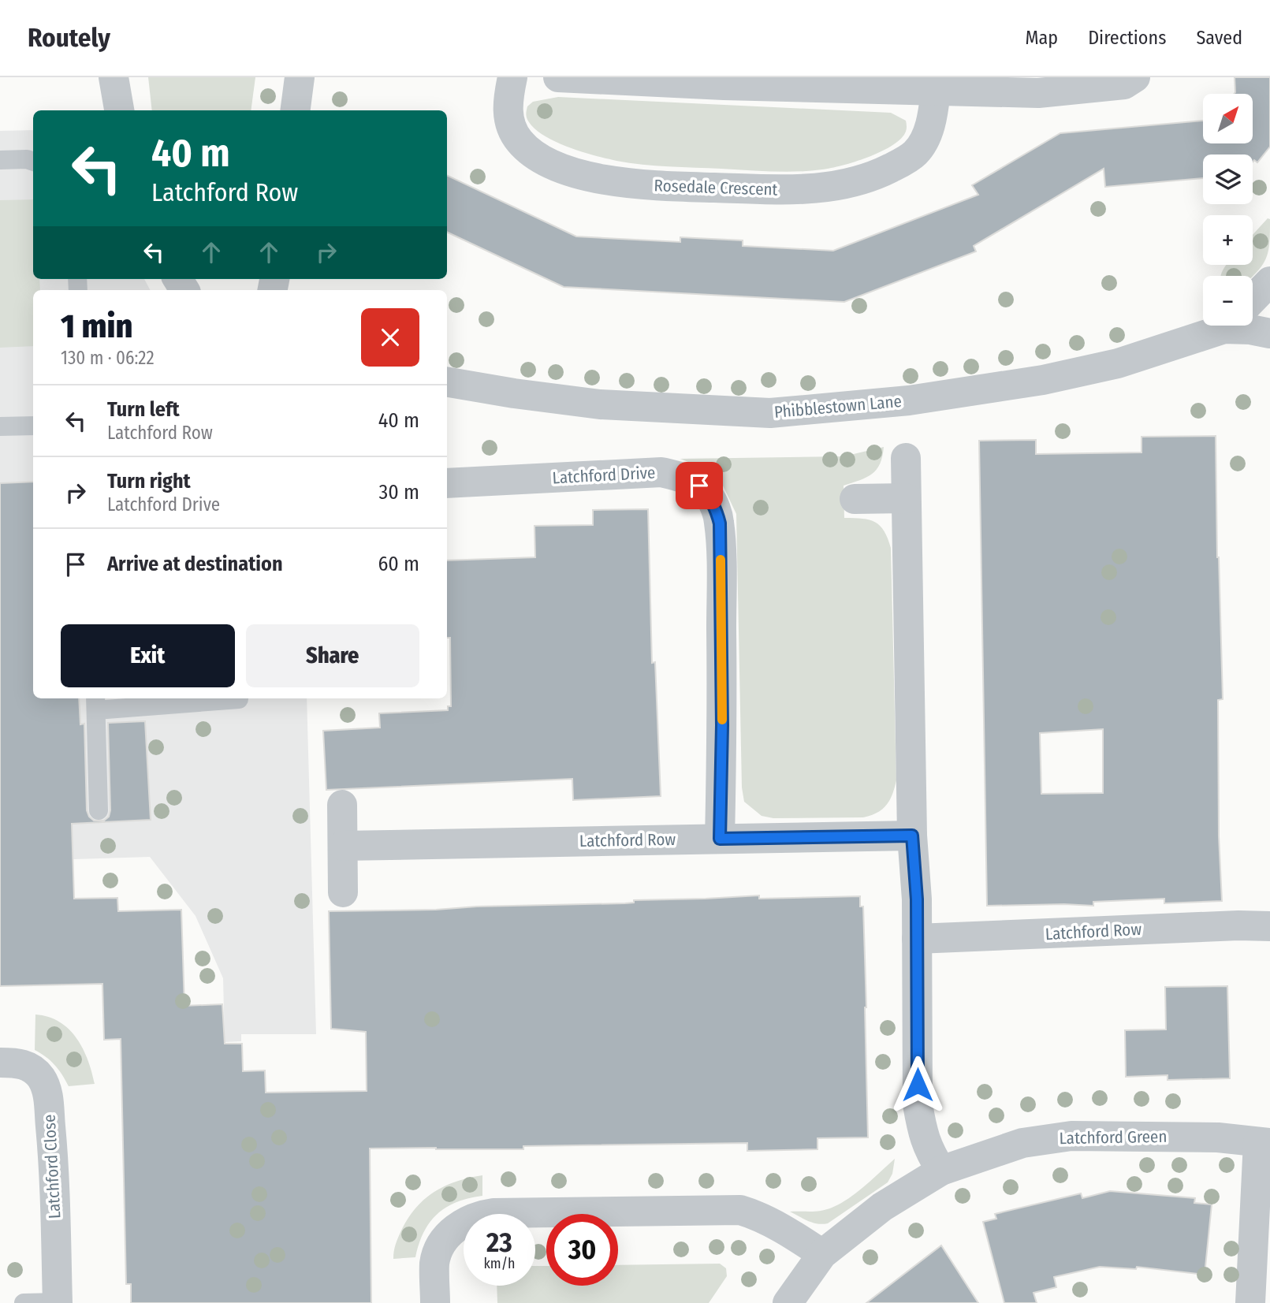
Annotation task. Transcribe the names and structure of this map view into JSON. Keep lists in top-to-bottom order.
{
  "streets": {
    "street": [
      "Rosedale Crescent",
      "Phibblestown Lane",
      "Latchford Drive",
      "Latchford Row",
      "Latchford Green",
      "Latchford Close"
    ]
  },
  "crossings": [
    ["Latchford Drive", "Latchford Row"]
  ],
  "north": "top right",
  "page": {
    "header": "Routely",
    "nav": ["Map", "Directions", "Saved"],
    "map_buttons": ["+", "−"],
    "turn": ["40 m", "Latchford Row"],
    "heading": ["1 min", "130 m · 06:22"],
    "list": [
      {
        "name": "Turn left",
        "note": "Latchford Row",
        "value": "40 m"
      },
      {
        "name": "Turn right",
        "note": "Latchford Drive",
        "value": "30 m"
      },
      {
        "name": "Arrive at destination",
        "value": "60 m"
      }
    ],
    "buttons": ["Exit", "Share"],
    "speed": "23 km/h",
    "limit": "30"
  }
}
